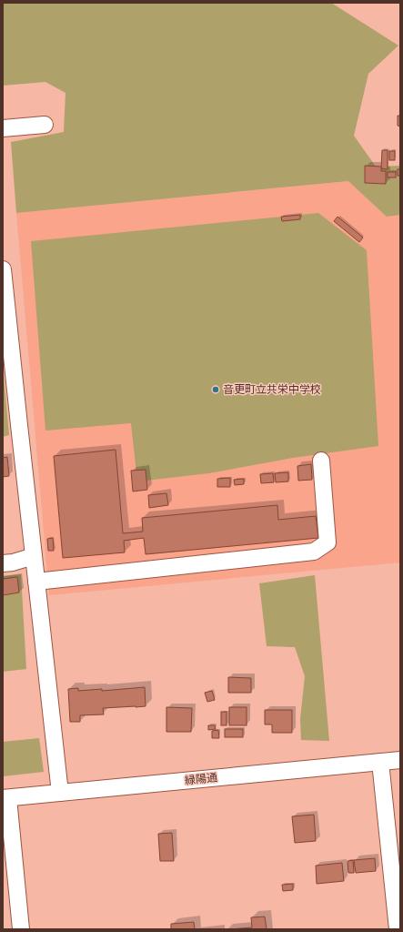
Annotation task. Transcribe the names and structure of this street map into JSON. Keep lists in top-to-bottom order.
{
  "streets": {
    "street": ["緑陽通"]
  },
  "places": ["音更町立共栄中学校"]
}
